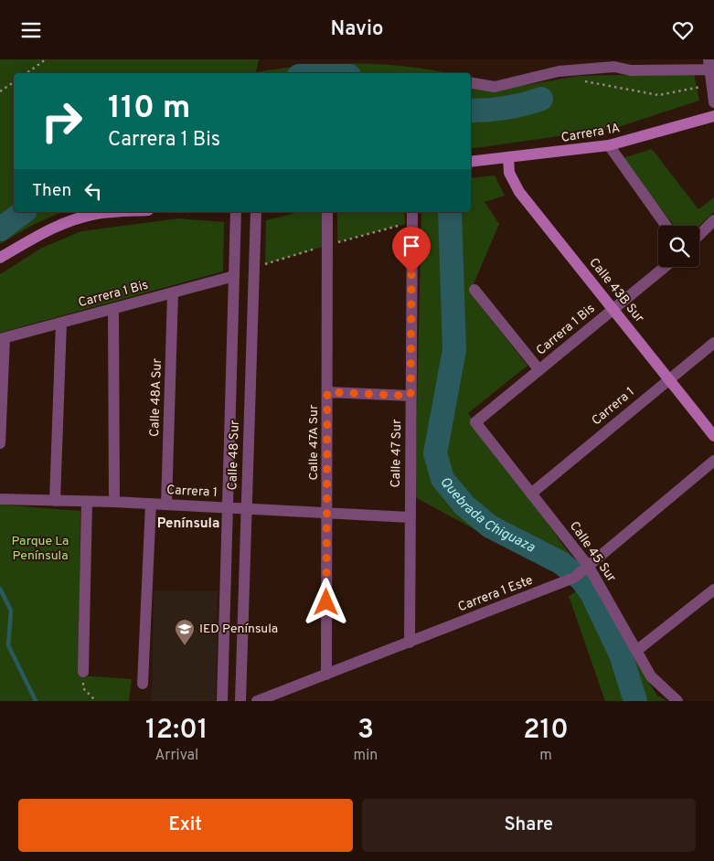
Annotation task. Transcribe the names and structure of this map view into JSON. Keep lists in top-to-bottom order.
{
  "streets": {
    "main road": ["Carrera 1A", "Calle 43B Sur"],
    "street": [
      "Carrera 1 Bis",
      "Calle 48A Sur",
      "Carrera 1",
      "Calle 47A Sur",
      "Calle 47 Sur",
      "Calle 48 Sur",
      "Calle 45 Sur",
      "Carrera 1 Este"
    ]
  },
  "crossings": [
    ["Carrera 1A", "Calle 43B Sur"],
    ["Calle 43B Sur", "Carrera 1 Bis"],
    ["Calle 43B Sur", "Carrera 1"],
    ["Carrera 1 Bis", "Calle 48A Sur"],
    ["Carrera 1 Bis", "Calle 48 Sur"],
    ["Carrera 1 Bis", "Calle 45 Sur"],
    ["Calle 48A Sur", "Carrera 1"],
    ["Carrera 1", "Calle 47A Sur"],
    ["Carrera 1", "Calle 47 Sur"],
    ["Carrera 1", "Calle 48 Sur"],
    ["Carrera 1", "Calle 45 Sur"],
    ["Calle 47A Sur", "Carrera 1 Este"],
    ["Calle 47 Sur", "Carrera 1 Este"],
    ["Calle 45 Sur", "Carrera 1 Este"]
  ],
  "districts": ["Península"],
  "water": ["Quebrada Chiguaza"],
  "parks": ["Parque La Península"],
  "places": {
    "school or university": ["IED Península"]
  },
  "page": {
    "header": "Navio",
    "turn": ["110 m", "Carrera 1 Bis"],
    "then": "Then",
    "eta": [
      "12:01",
      "Arrival",
      "3",
      "min",
      "210",
      "m"
    ],
    "buttons": ["Exit", "Share"]
  }
}
